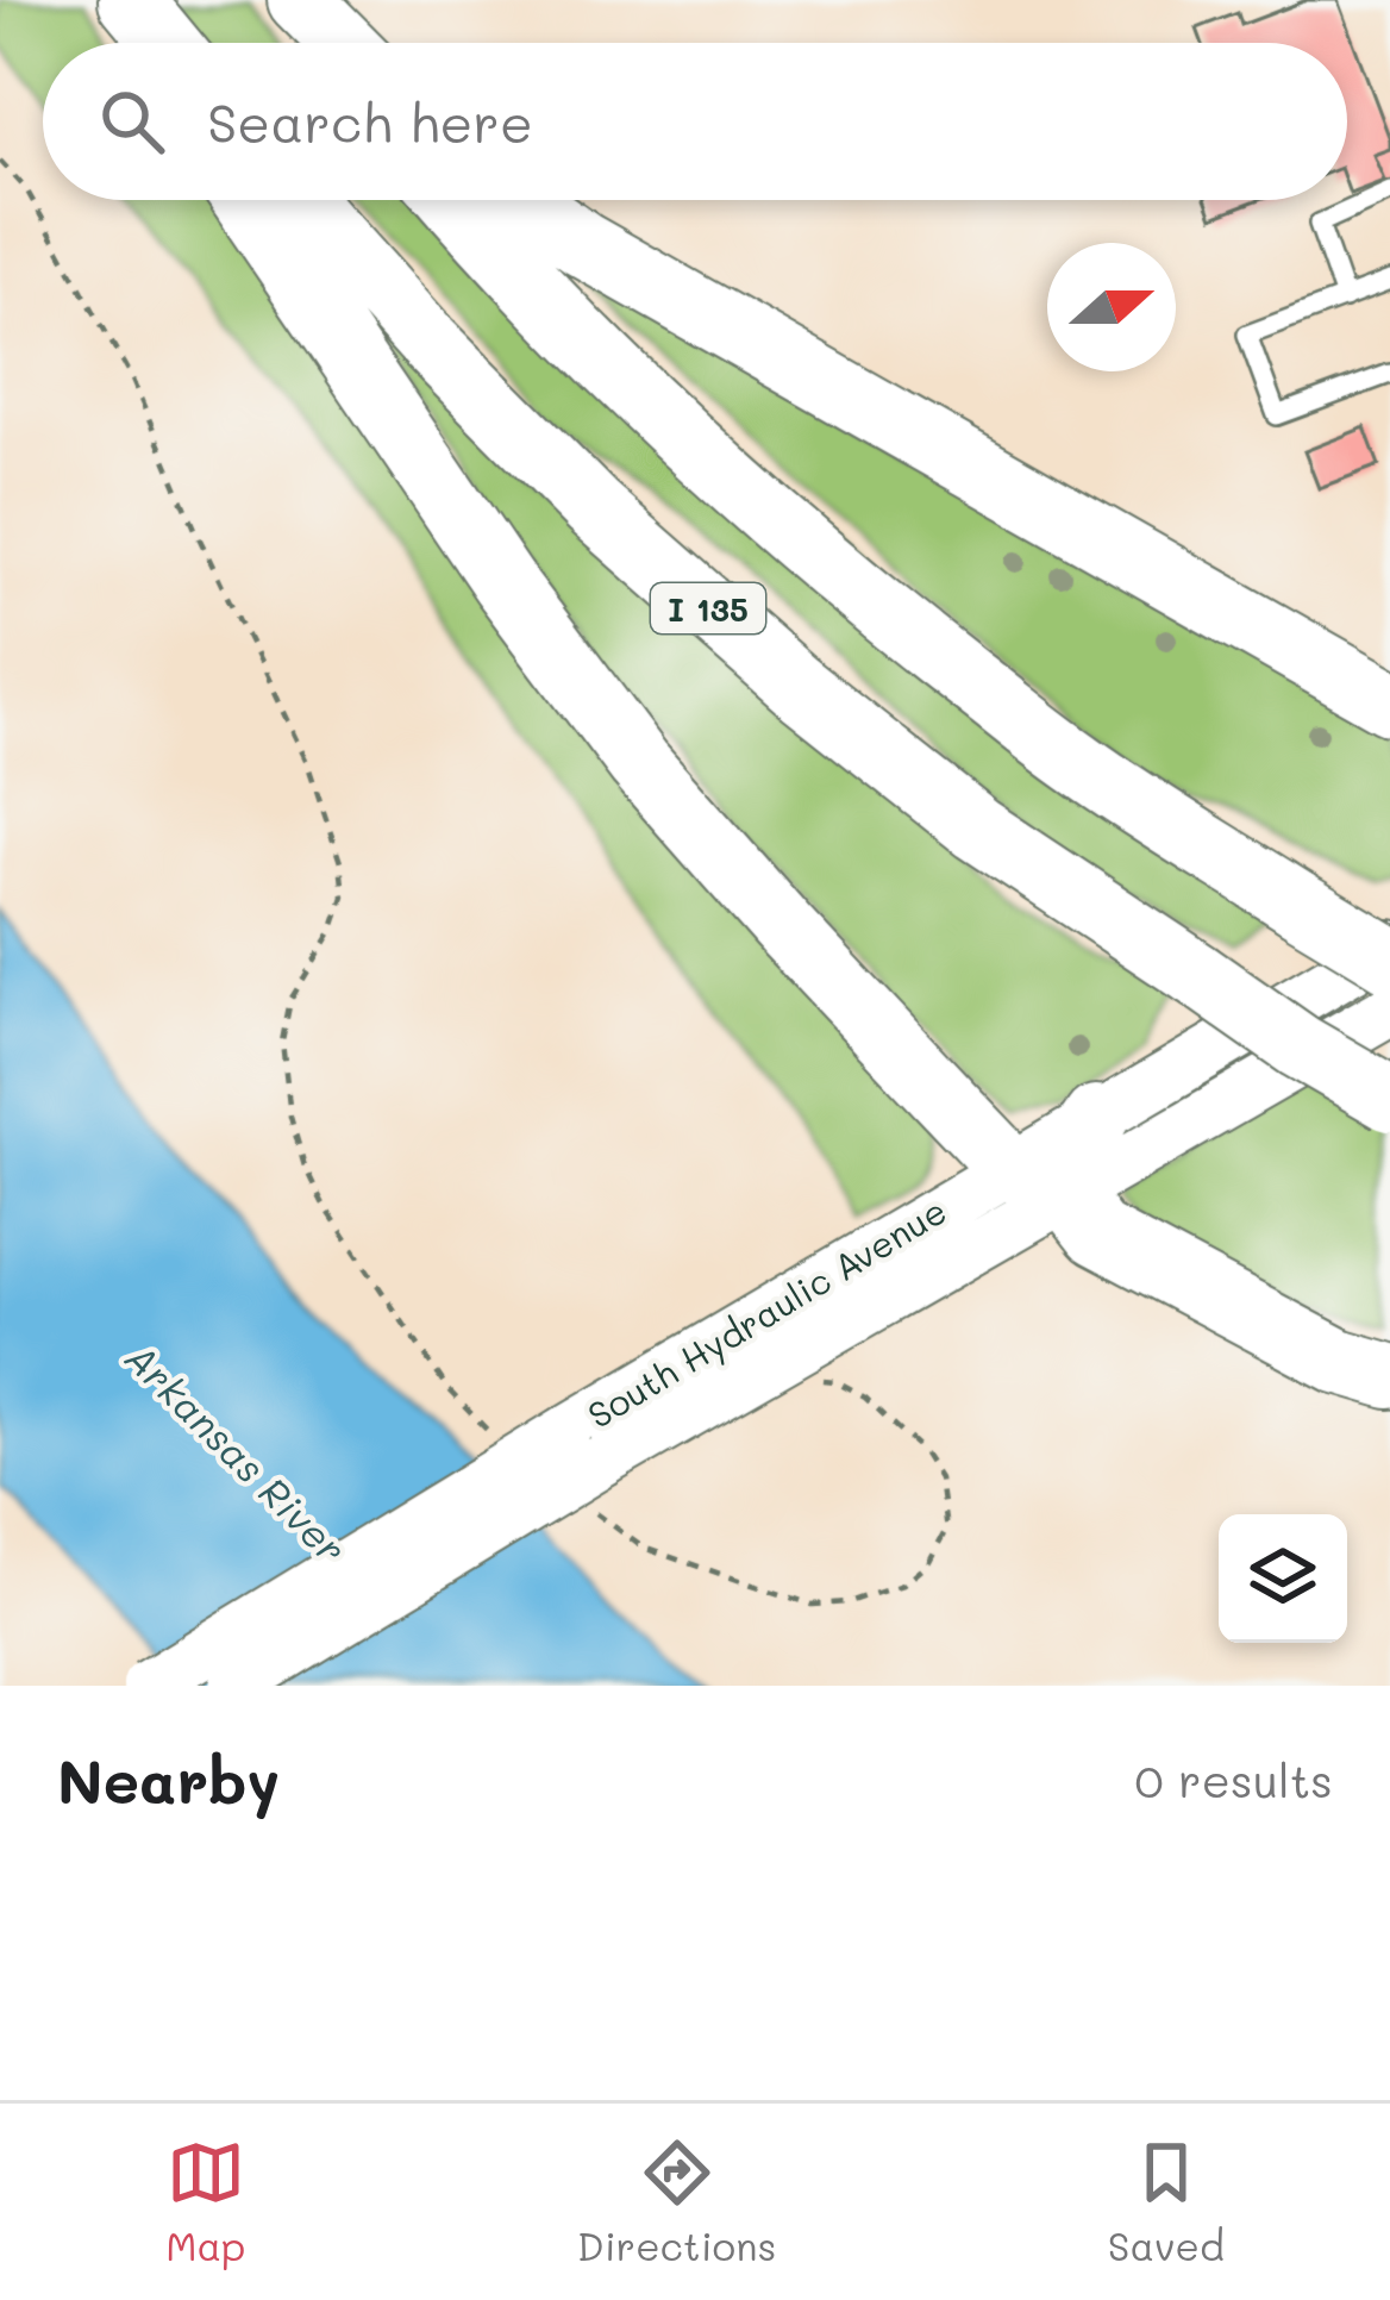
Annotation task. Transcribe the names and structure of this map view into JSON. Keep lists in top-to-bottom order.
{
  "streets": {
    "highway": ["I 135"],
    "street": ["South Hydraulic Avenue"]
  },
  "water": ["Arkansas River"],
  "north": "right",
  "page": {
    "search": "Search here",
    "heading": ["Nearby", "0 results"],
    "nav": ["Map", "Directions", "Saved"]
  }
}
